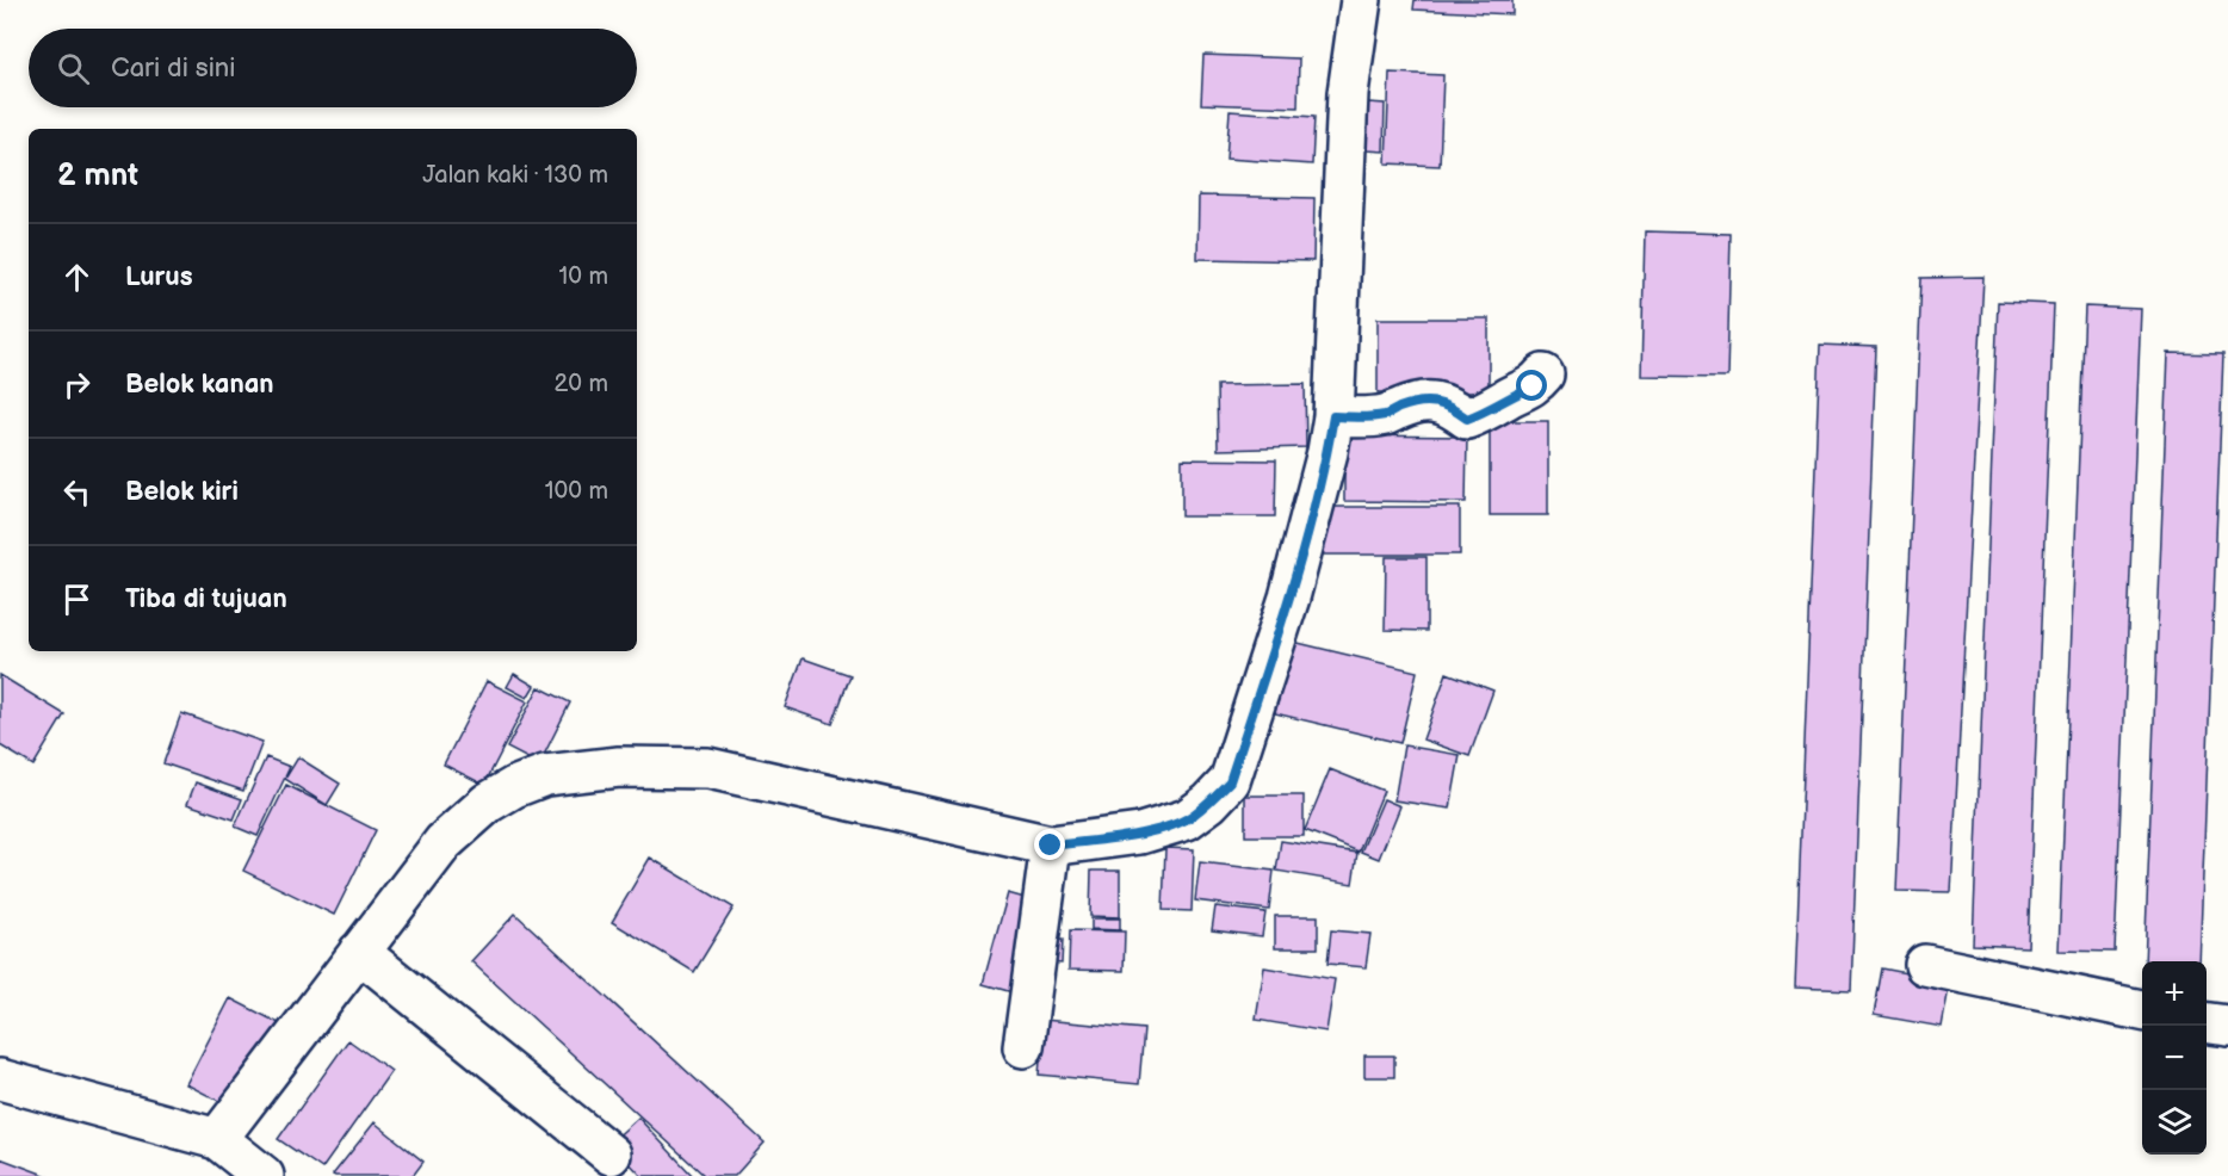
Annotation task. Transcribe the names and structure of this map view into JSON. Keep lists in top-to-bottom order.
{
  "page": {
    "search": "Cari di sini",
    "heading": ["2 mnt", "Jalan kaki · 130 m"],
    "list": [
      ["Lurus", "10 m"],
      ["Belok kanan", "20 m"],
      ["Belok kiri", "100 m"],
      "Tiba di tujuan"
    ],
    "map_buttons": ["+", "−"]
  }
}
